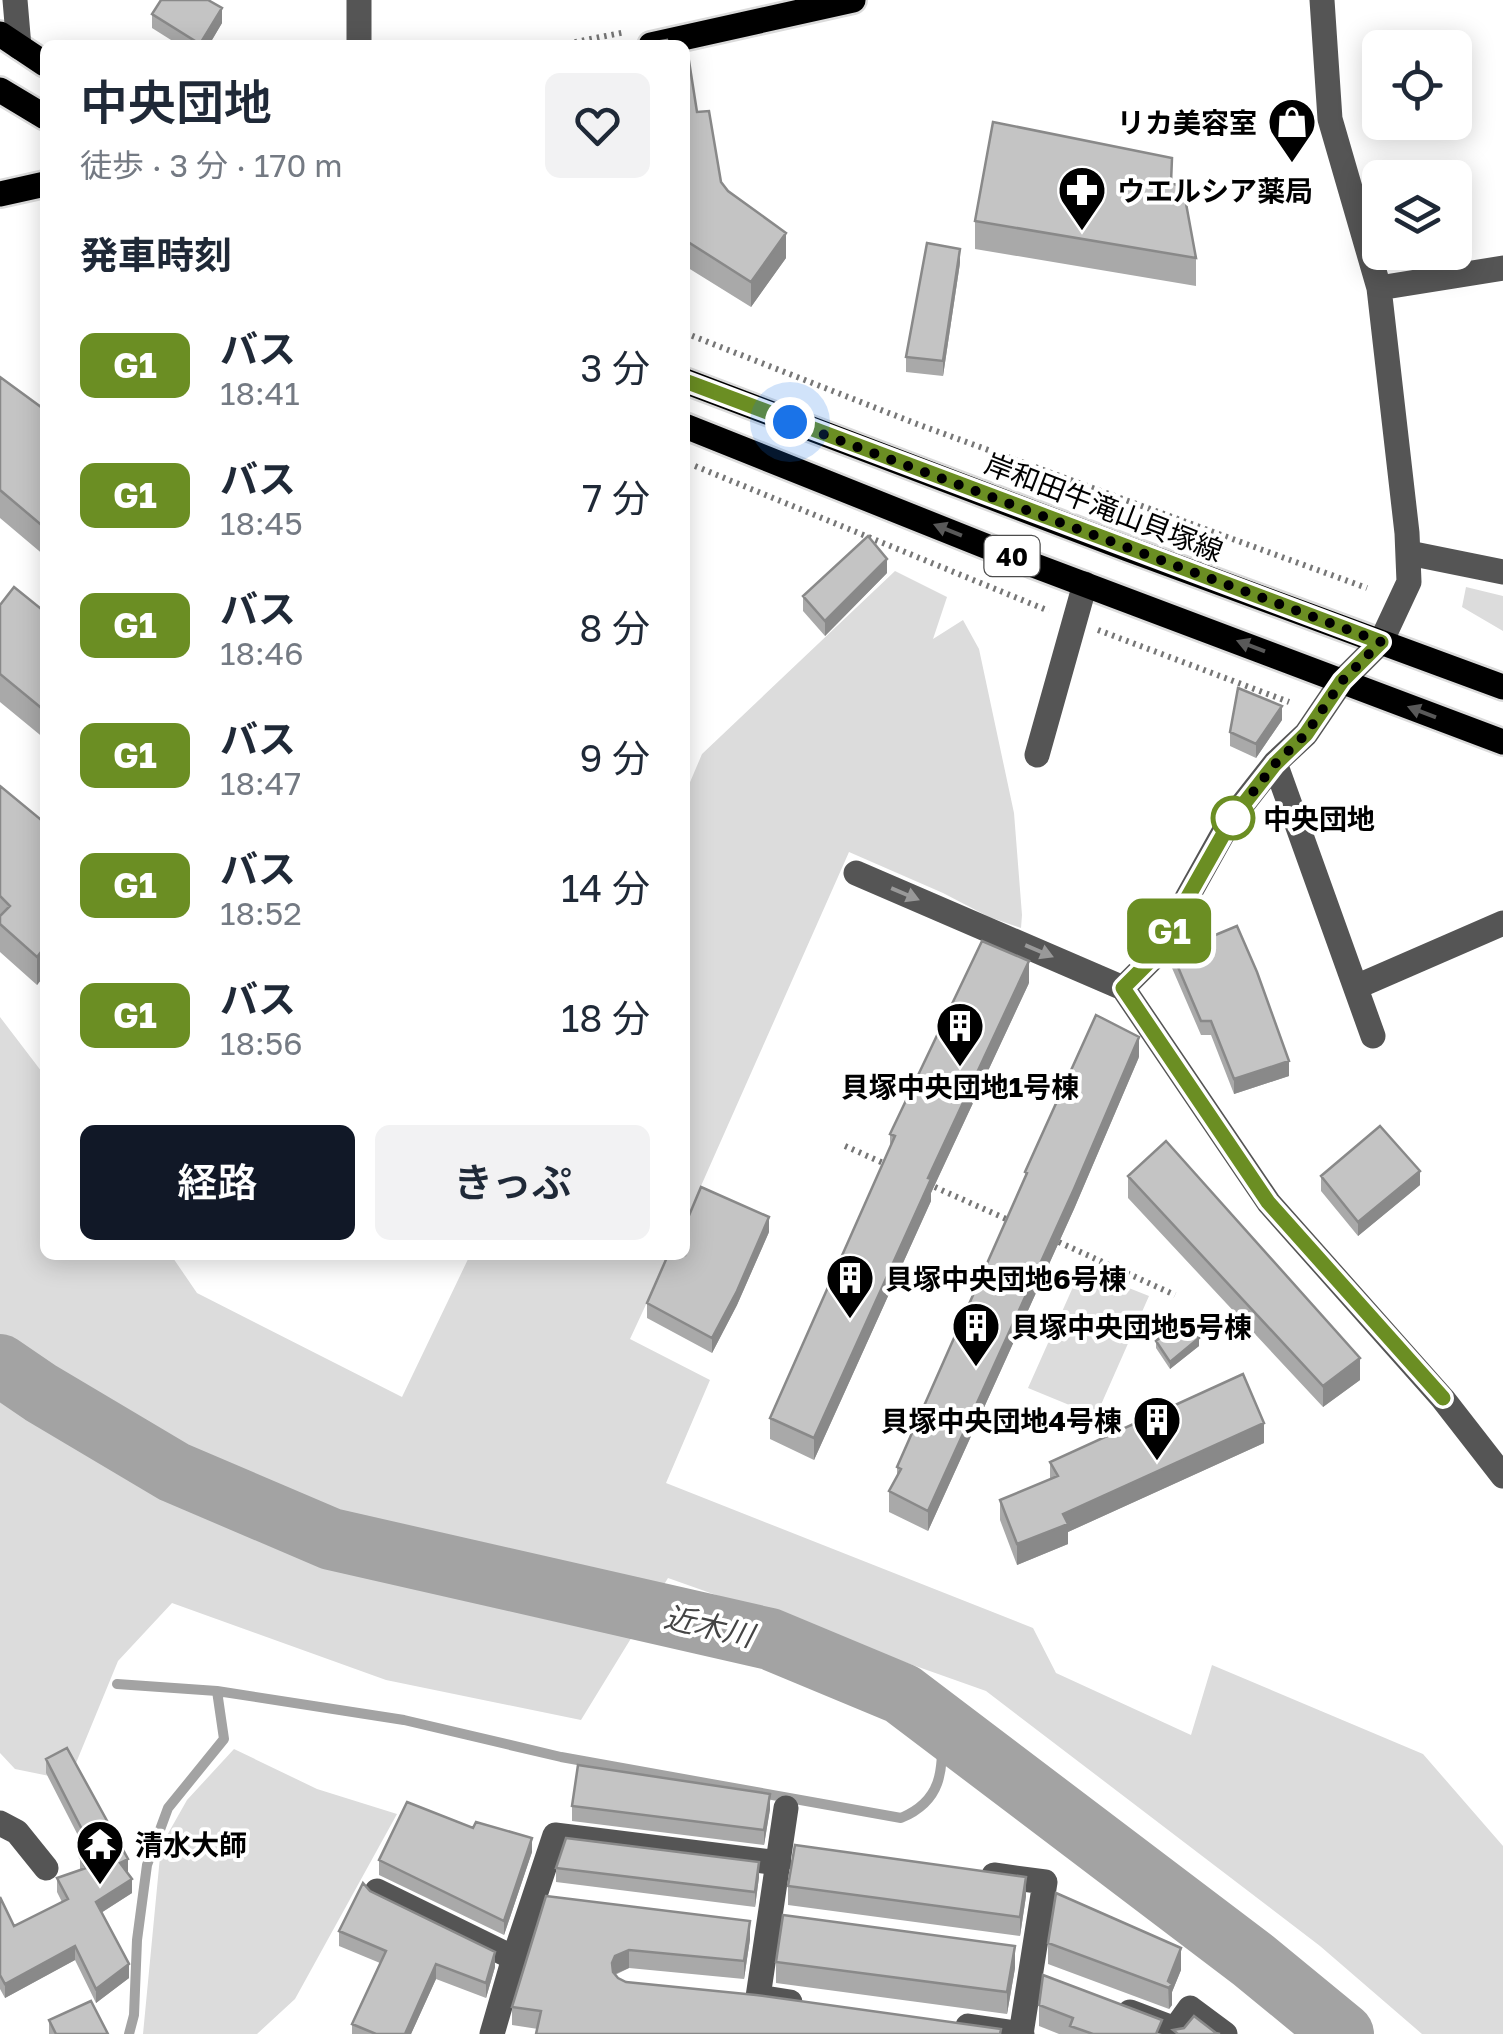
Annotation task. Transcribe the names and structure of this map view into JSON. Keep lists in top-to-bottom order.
{
  "streets": {
    "main road": ["岸和田牛滝山貝塚線", "40"]
  },
  "water": ["近木川"],
  "places": {
    "shop": ["リカ美容室"],
    "pharmacy": ["ウエルシア薬局"],
    "other": ["中央団地"],
    "building": [
      "貝塚中央団地1号棟",
      "貝塚中央団地6号棟",
      "貝塚中央団地5号棟",
      "貝塚中央団地4号棟"
    ],
    "temple": ["清水大師"]
  },
  "lines": ["bus line G1"],
  "page": {
    "on_map": "G1",
    "heading": [
      ["中央団地", "徒歩 · 3 分 · 170 m"],
      "発車時刻"
    ],
    "list": [
      {
        "mark": "G1",
        "name": "バス",
        "note": "18:41",
        "value": "3 分"
      },
      {
        "mark": "G1",
        "name": "バス",
        "note": "18:45",
        "value": "7 分"
      },
      {
        "mark": "G1",
        "name": "バス",
        "note": "18:46",
        "value": "8 分"
      },
      {
        "mark": "G1",
        "name": "バス",
        "note": "18:47",
        "value": "9 分"
      },
      {
        "mark": "G1",
        "name": "バス",
        "note": "18:52",
        "value": "14 分"
      },
      {
        "mark": "G1",
        "name": "バス",
        "note": "18:56",
        "value": "18 分"
      }
    ],
    "buttons": ["経路", "きっぷ"]
  }
}
